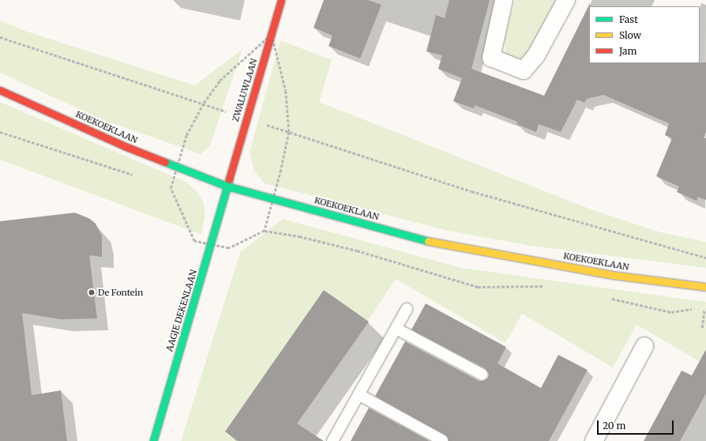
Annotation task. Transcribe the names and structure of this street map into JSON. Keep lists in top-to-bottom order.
{
  "streets": {
    "street": ["ZWALUWLAAN", "KOEKOEKLAAN", "AAGJE DEKENLAAN"]
  },
  "crossings": [
    ["ZWALUWLAAN", "KOEKOEKLAAN"],
    ["ZWALUWLAAN", "AAGJE DEKENLAAN"],
    ["KOEKOEKLAAN", "AAGJE DEKENLAAN"]
  ],
  "places": ["De Fontein"],
  "legend": ["Fast", "Slow", "Jam"],
  "scale_bar": "20 m"
}
